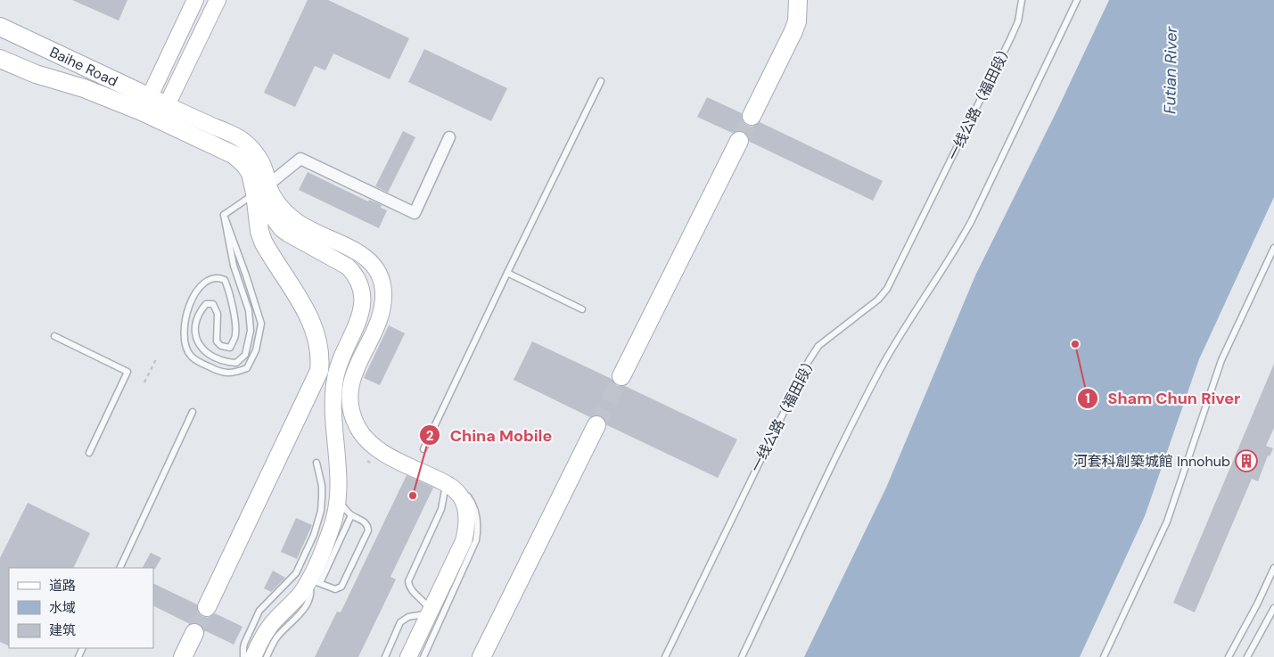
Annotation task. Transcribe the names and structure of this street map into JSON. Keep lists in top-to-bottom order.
{
  "streets": {
    "main road": ["Baihe Road"],
    "lane": ["一线公路（福田段）"]
  },
  "water": ["Futian River"],
  "places": {
    "other": ["Sham Chun River", "China Mobile"],
    "building": ["河套科創築城館 Innohub"]
  },
  "legend": ["道路", "水域", "建筑"]
}
